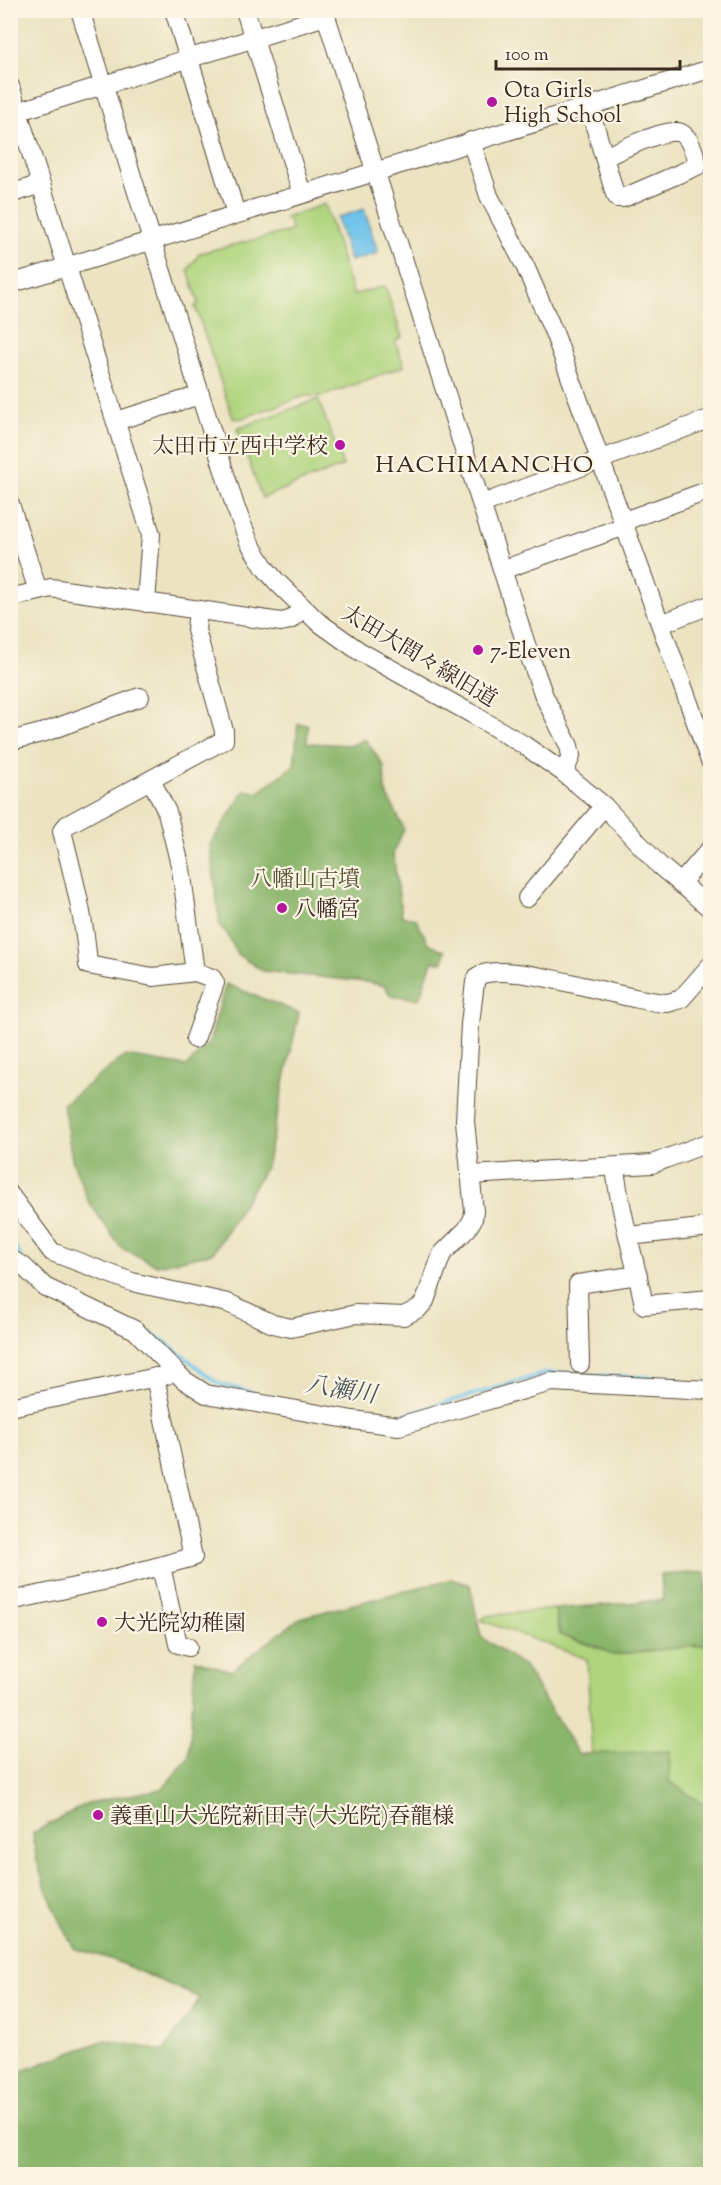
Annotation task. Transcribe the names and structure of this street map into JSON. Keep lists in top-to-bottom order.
{
  "streets": {
    "street": ["太田大間々線旧道"]
  },
  "districts": ["HACHIMANCHO"],
  "water": ["八瀬川"],
  "parks": ["八幡山古墳"],
  "places": [
    "Ota Girls High School",
    "太田市立西中学校",
    "7-Eleven",
    "八幡宮",
    "大光院幼稚園",
    "義重山大光院新田寺(大光院)吞龍様"
  ],
  "scale_bar": "100 m"
}
